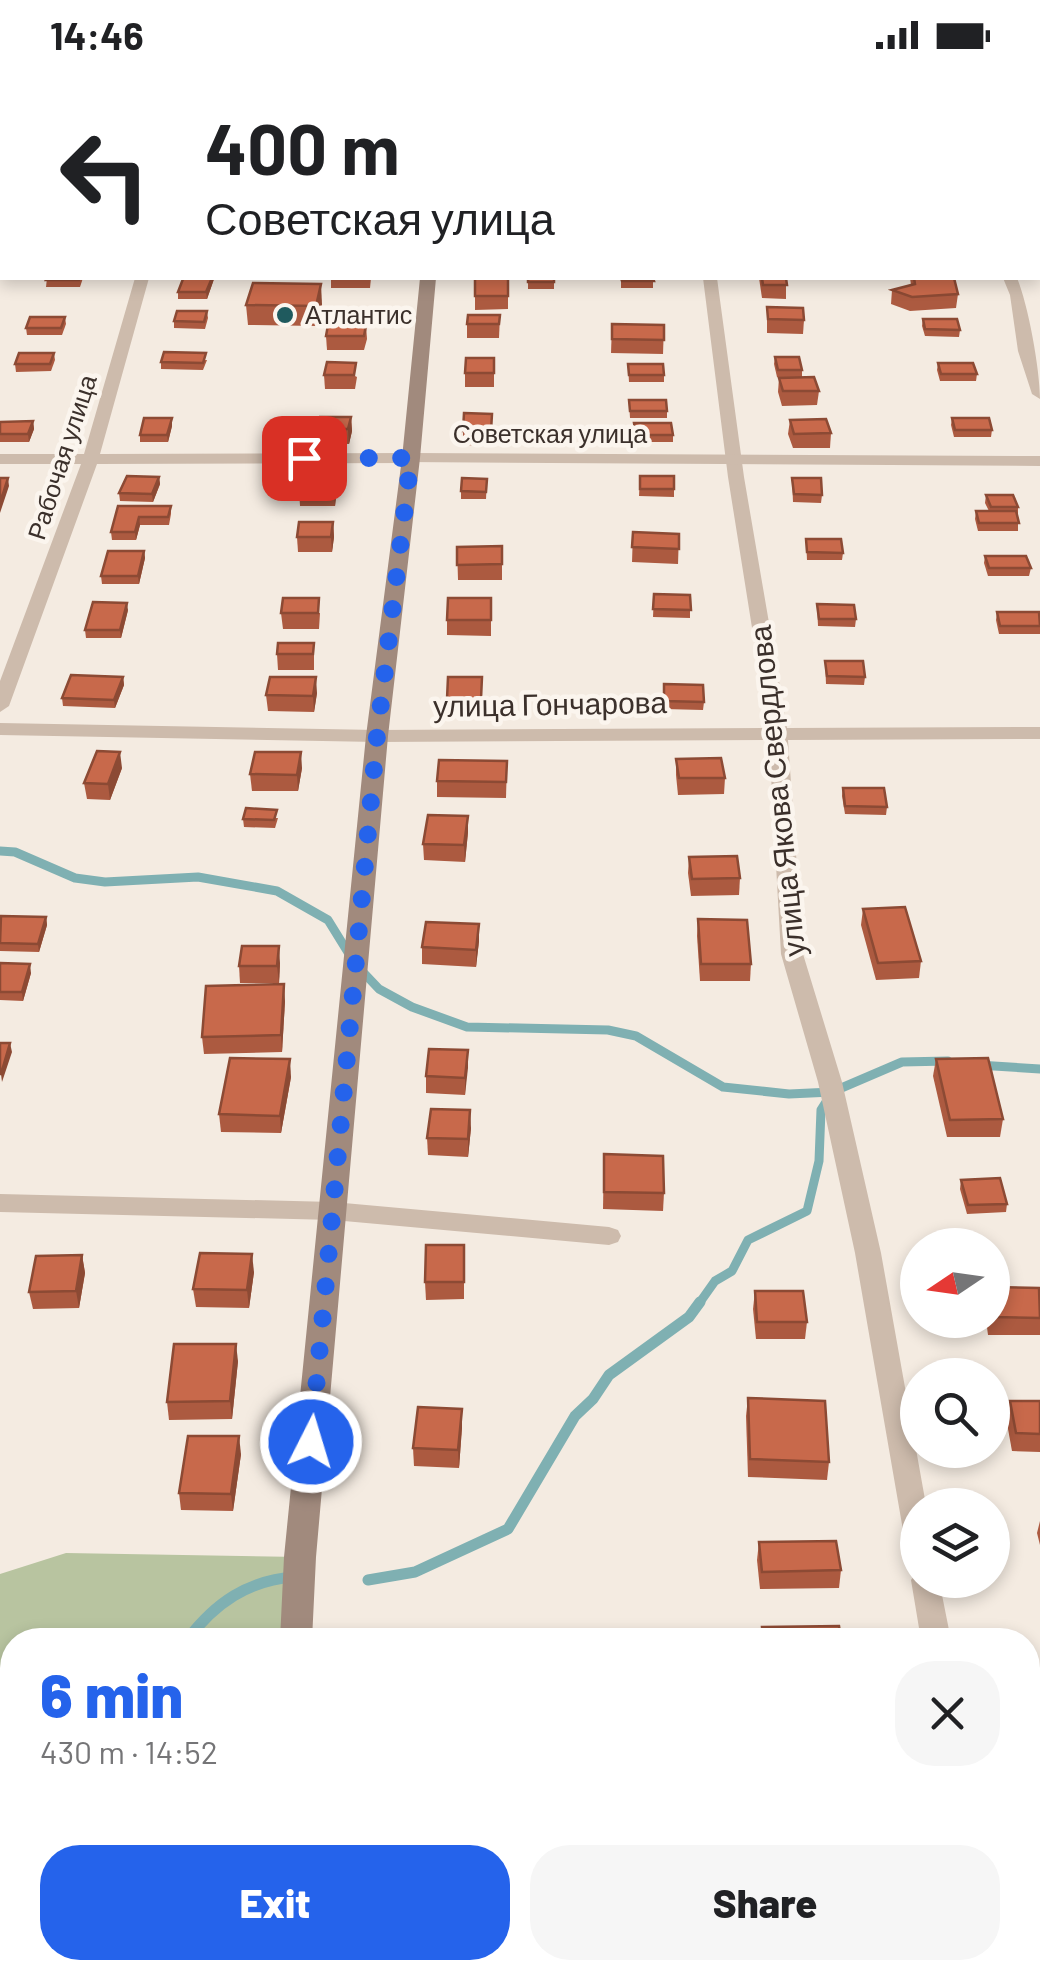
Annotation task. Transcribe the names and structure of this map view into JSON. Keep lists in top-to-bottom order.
{
  "streets": {
    "street": [
      "Советская улица",
      "Рабочая улица",
      "улица Гончарова",
      "улица Якова Свердлова"
    ]
  },
  "crossings": [
    ["Советская улица", "Рабочая улица"],
    ["Советская улица", "улица Якова Свердлова"],
    ["улица Гончарова", "улица Якова Свердлова"]
  ],
  "places": ["Атлантис"],
  "north": "left",
  "page": {
    "status": "14:46",
    "turn": ["400 m", "Советская улица"],
    "heading": ["6 min", "430 m · 14:52"],
    "buttons": ["Exit", "Share"]
  }
}
